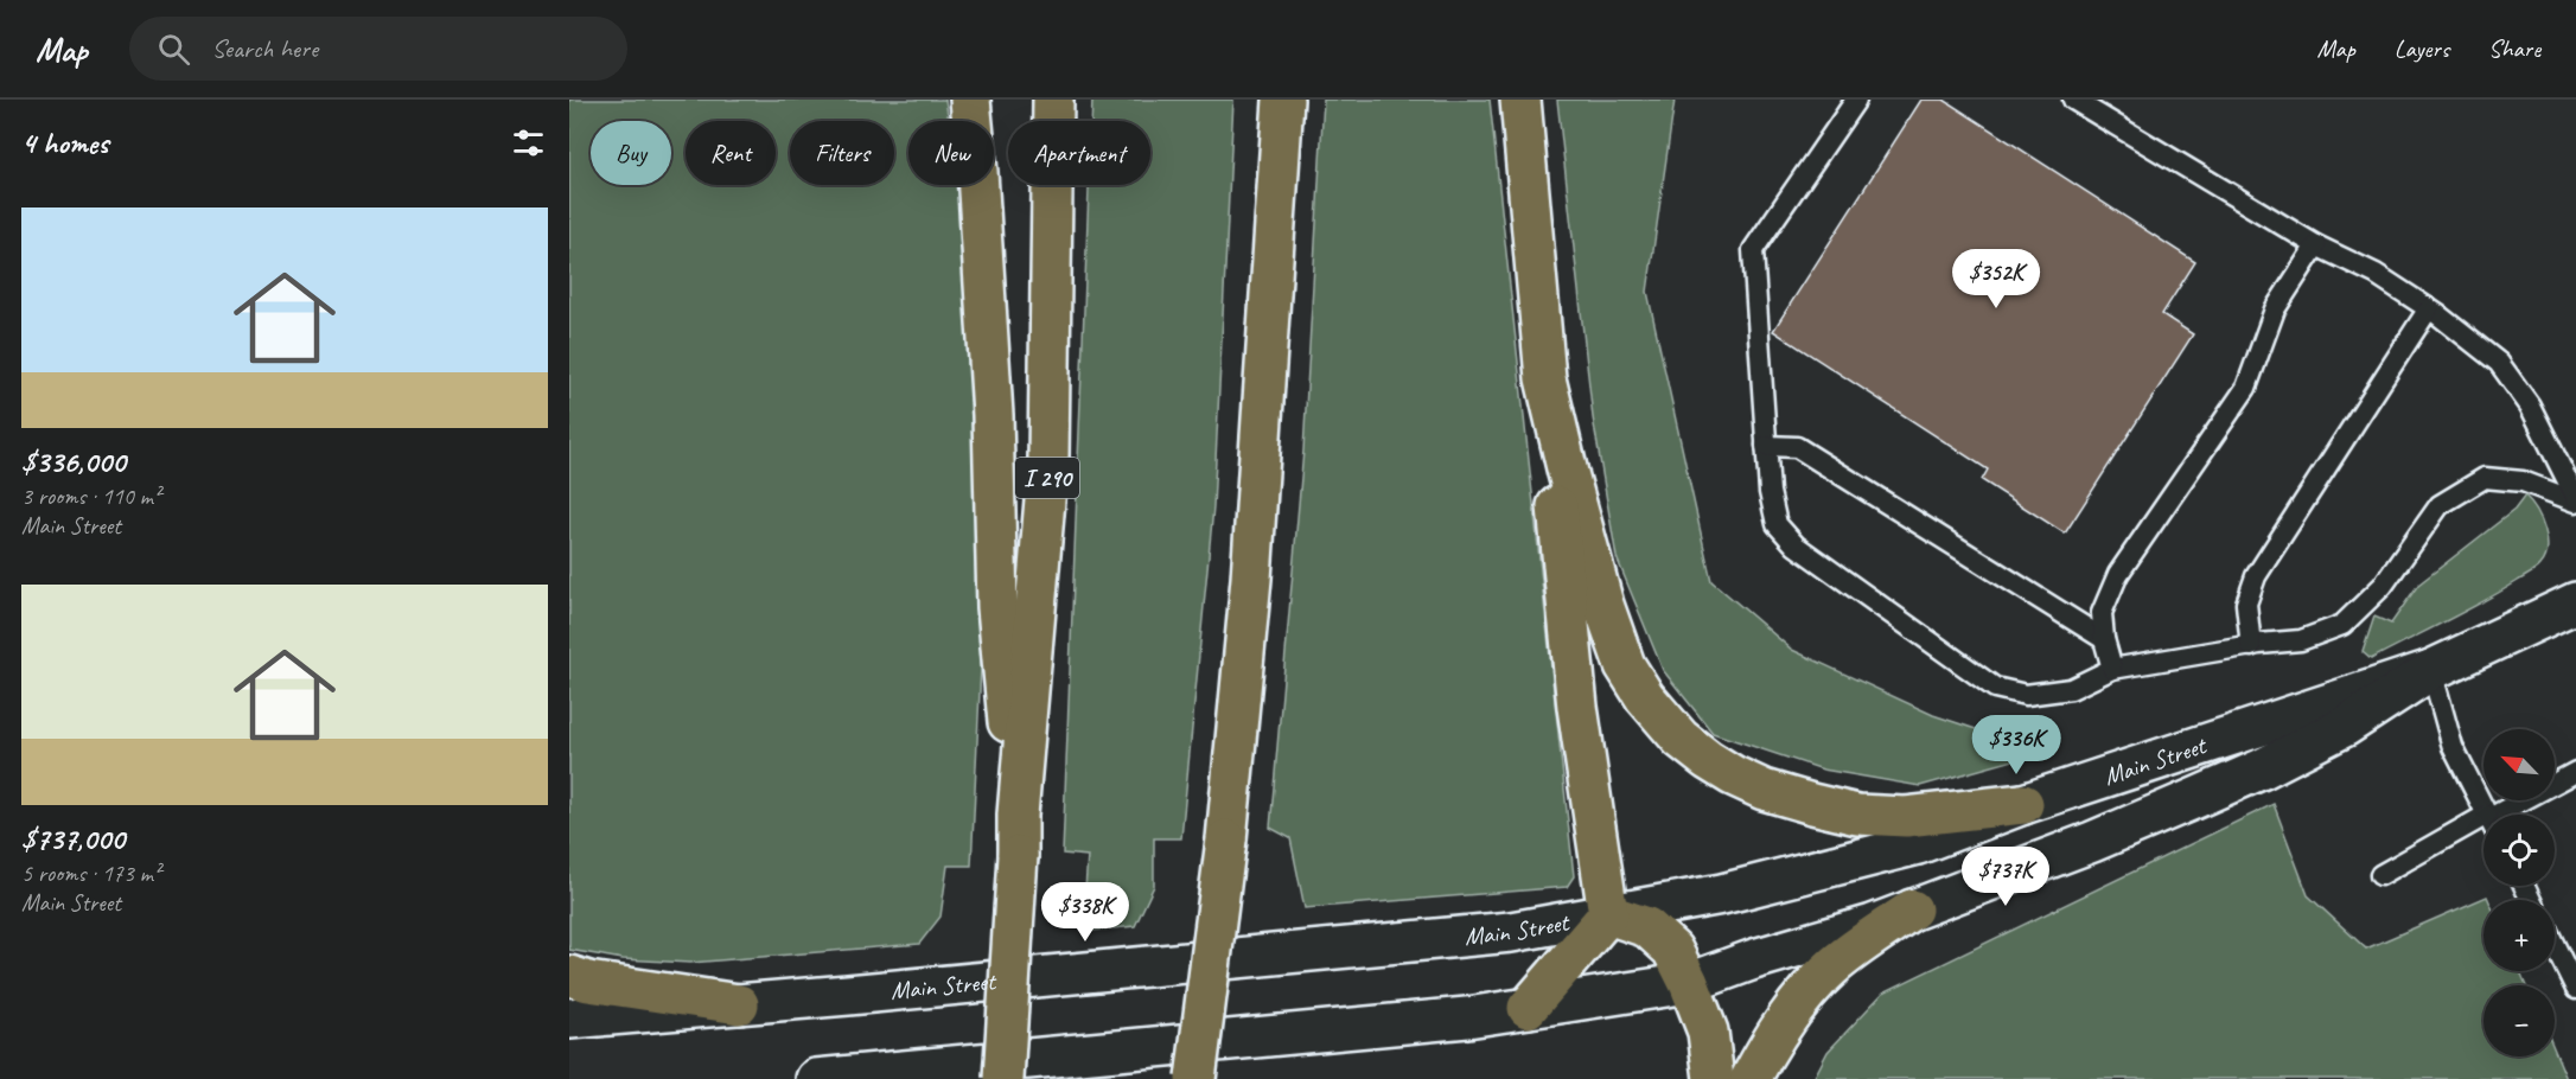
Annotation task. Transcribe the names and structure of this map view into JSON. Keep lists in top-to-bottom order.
{
  "streets": {
    "highway": ["I 290"],
    "main road": ["Main Street"]
  },
  "north": "top left",
  "page": {
    "header": "Map",
    "search": "Search here",
    "nav": ["Map", "Layers", "Share"],
    "heading": "4 homes",
    "chip": [
      "Buy",
      "Rent",
      "Filters",
      "New",
      "Apartment"
    ],
    "list": [
      {
        "name": "$336,000",
        "note": "3 rooms · 110 m² · Main Street"
      },
      {
        "name": "$737,000",
        "note": "5 rooms · 173 m² · Main Street"
      }
    ],
    "price": [
      "$352K",
      "$336K",
      "$737K",
      "$338K"
    ],
    "map_buttons": ["+", "−"]
  }
}
